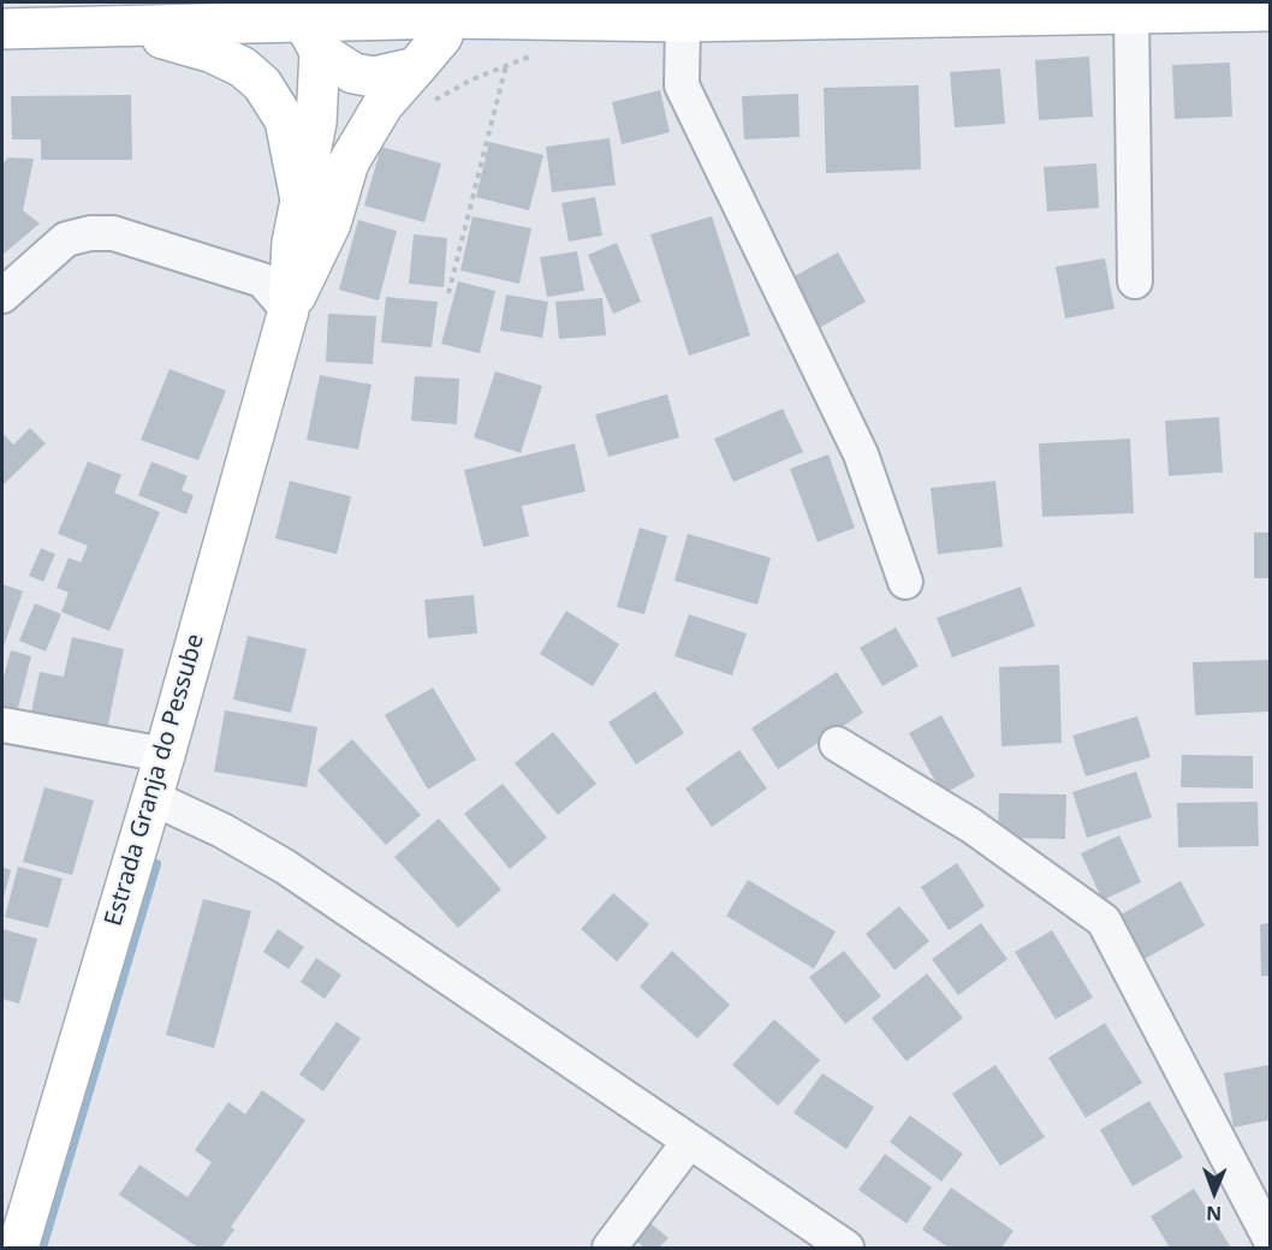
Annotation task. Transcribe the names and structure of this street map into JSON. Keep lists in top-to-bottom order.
{
  "streets": {
    "main road": ["Estrada Granja do Pessube"]
  },
  "north": "bottom"
}
